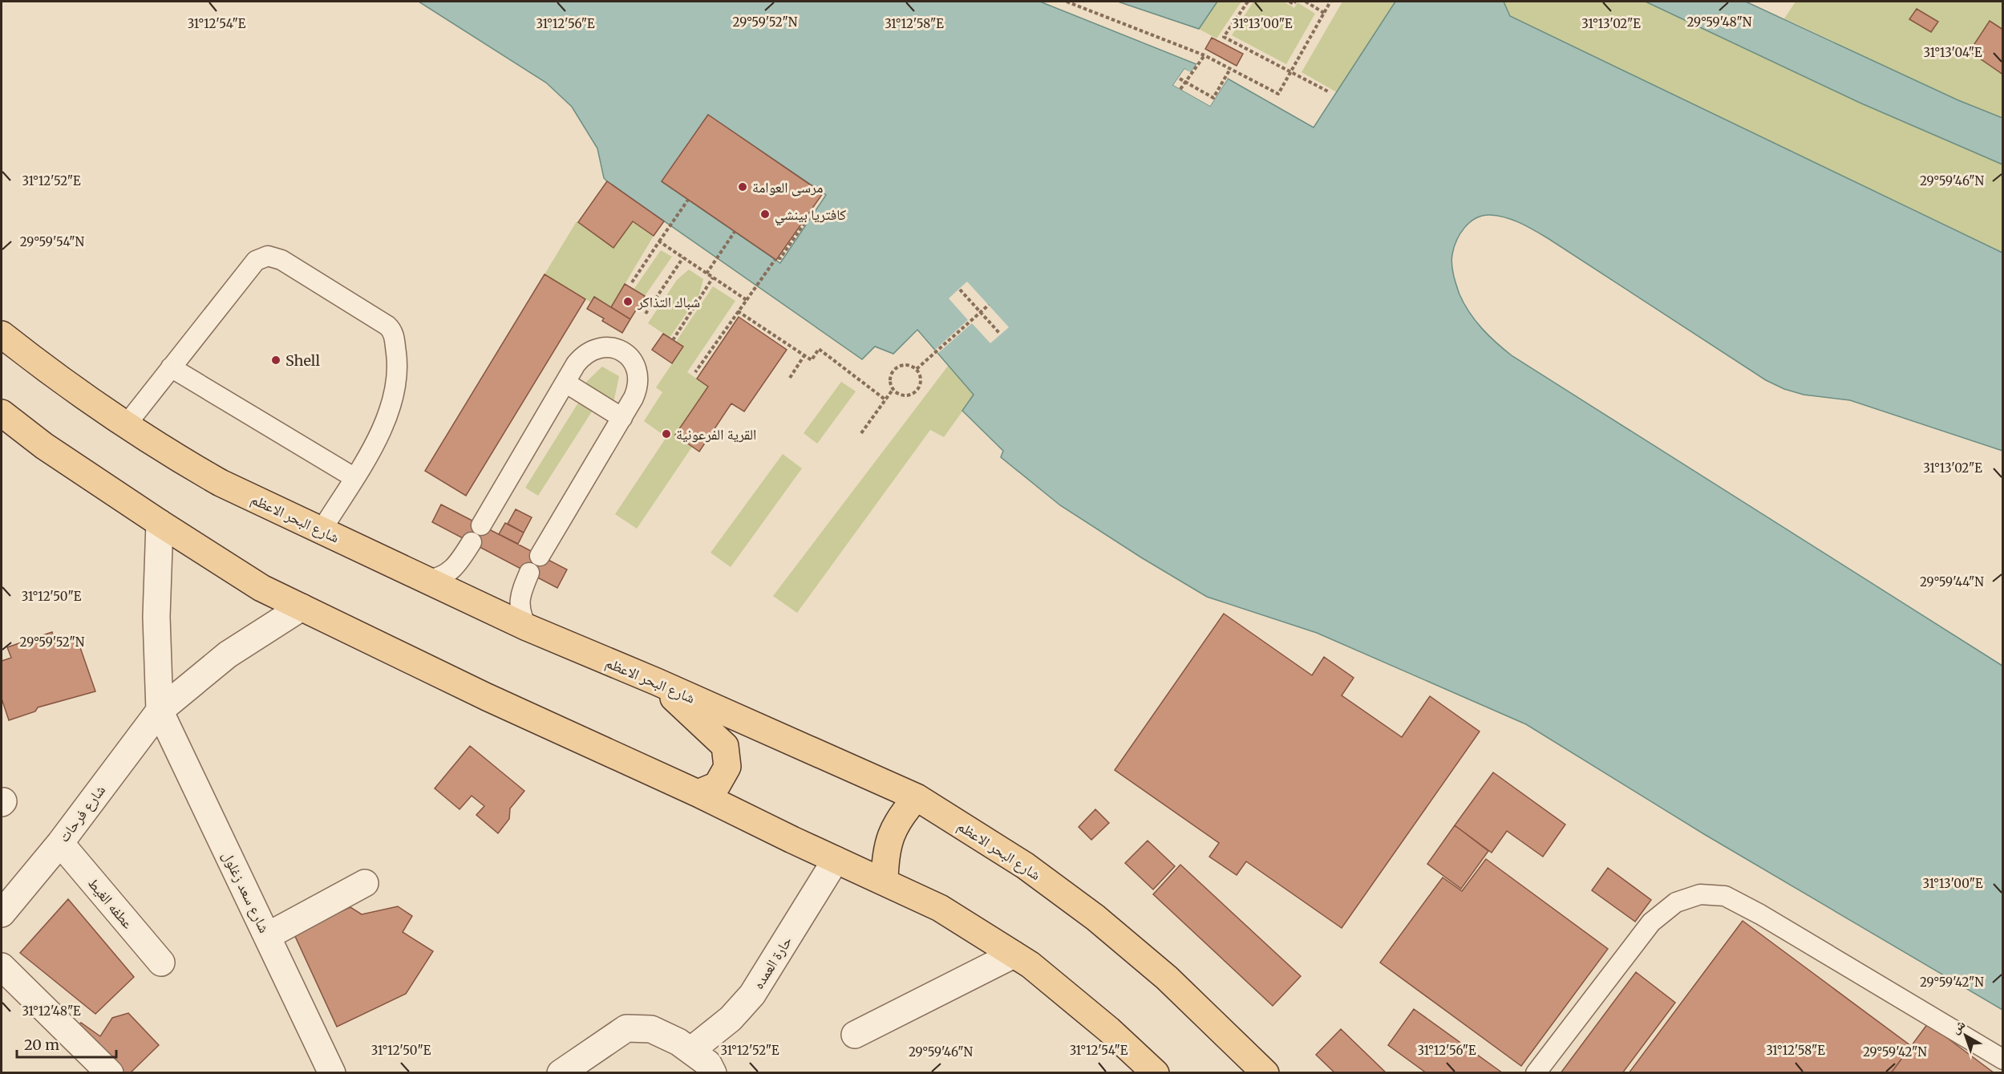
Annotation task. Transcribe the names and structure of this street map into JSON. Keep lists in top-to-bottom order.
{
  "streets": {
    "main road": ["شارع البحر الاعظم"],
    "street": [
      "شارع فرحات",
      "شارع سعد زغلول",
      "عطفه الغيط",
      "حارة العمده"
    ]
  },
  "crossings": [
    ["شارع فرحات", "شارع سعد زغلول"],
    ["شارع فرحات", "عطفه الغيط"]
  ],
  "places": [
    "مرسى العوامة",
    "كافتريا بينشي",
    "شباك التذاكر",
    "Shell",
    "القرية الفرعونية"
  ],
  "scale_bar": "20 m",
  "north": "top left",
  "coordinates": [
    "29°59'52\"N",
    "29°59'48\"N",
    "31°12'58\"E",
    "31°13'00\"E",
    "31°12'54\"E",
    "31°12'56\"E",
    "31°13'02\"E",
    "31°13'04\"E",
    "31°12'52\"E",
    "29°59'46\"N",
    "29°59'54\"N",
    "29°59'44\"N",
    "31°12'50\"E",
    "29°59'42\"N",
    "31°12'48\"E"
  ]
}
